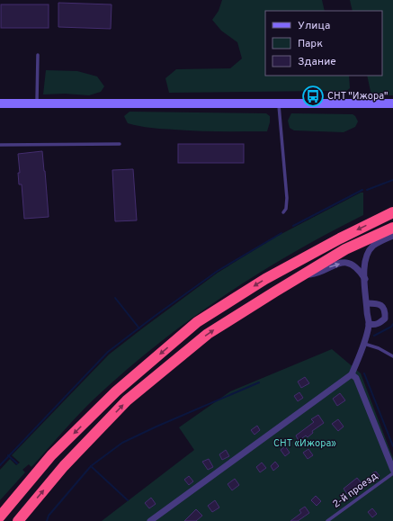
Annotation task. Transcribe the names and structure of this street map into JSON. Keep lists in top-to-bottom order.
{
  "streets": {
    "lane": ["2-й проезд"]
  },
  "parks": ["СНТ «Ижора»"],
  "places": {
    "bus stop": ["СНТ \"Ижора\""]
  },
  "legend": ["Улица", "Парк", "Здание"]
}
